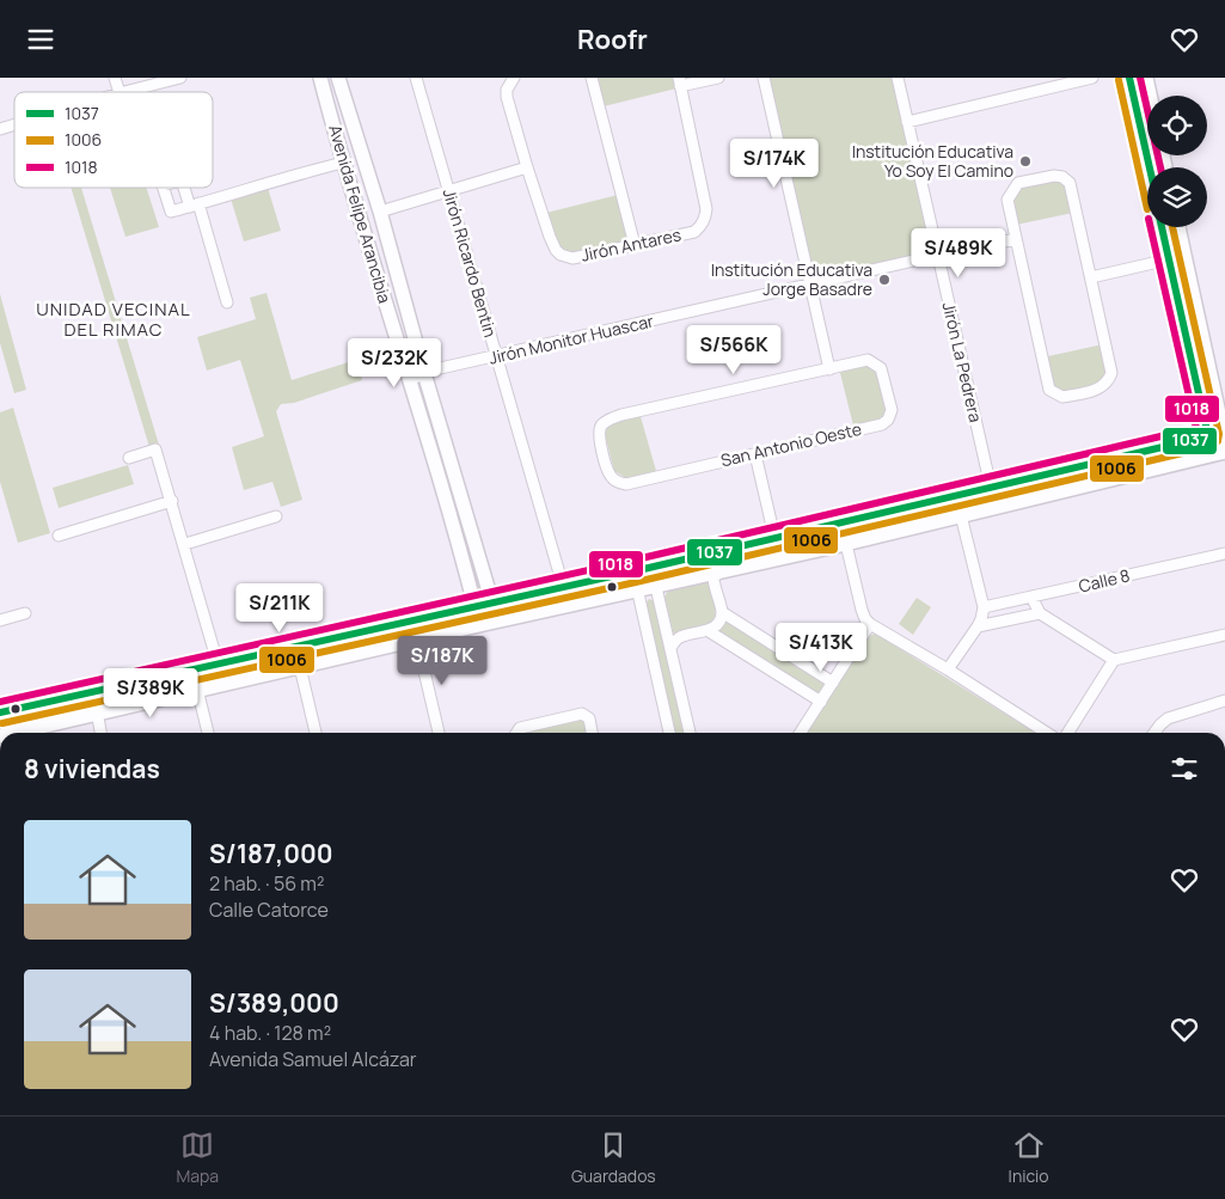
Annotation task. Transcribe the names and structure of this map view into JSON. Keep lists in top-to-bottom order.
{
  "streets": {
    "main road": ["Avenida Felipe Arancibia"],
    "street": [
      "Jirón Antares",
      "Jirón Ricardo Bentin",
      "Jirón Monitor Huascar",
      "Jirón La Pedrera",
      "San Antonio Oeste",
      "Calle 8"
    ]
  },
  "crossings": [
    ["Avenida Felipe Arancibia", "Jirón Monitor Huascar"],
    ["Jirón Ricardo Bentin", "Jirón Monitor Huascar"],
    ["Jirón Monitor Huascar", "Jirón La Pedrera"]
  ],
  "districts": ["UNIDAD VECINAL DEL RIMAC"],
  "places": ["Institución Educativa Yo Soy El Camino", "Institución Educativa Jorge Basadre"],
  "lines": ["transit line 1037", "transit line 1018", "transit line 1006"],
  "legend": ["1037", "1006", "1018"],
  "page": {
    "header": "Roofr",
    "price": [
      "S/174K",
      "S/489K",
      "S/566K",
      "S/232K",
      "S/211K",
      "S/413K",
      "S/187K",
      "S/389K"
    ],
    "heading": "8 viviendas",
    "list": [
      {
        "name": "S/187,000",
        "note": "2 hab. · 56 m² · Calle Catorce"
      },
      {
        "name": "S/389,000",
        "note": "4 hab. · 128 m² · Avenida Samuel Alcázar"
      }
    ],
    "tabs": ["Mapa", "Guardados", "Inicio"]
  }
}
